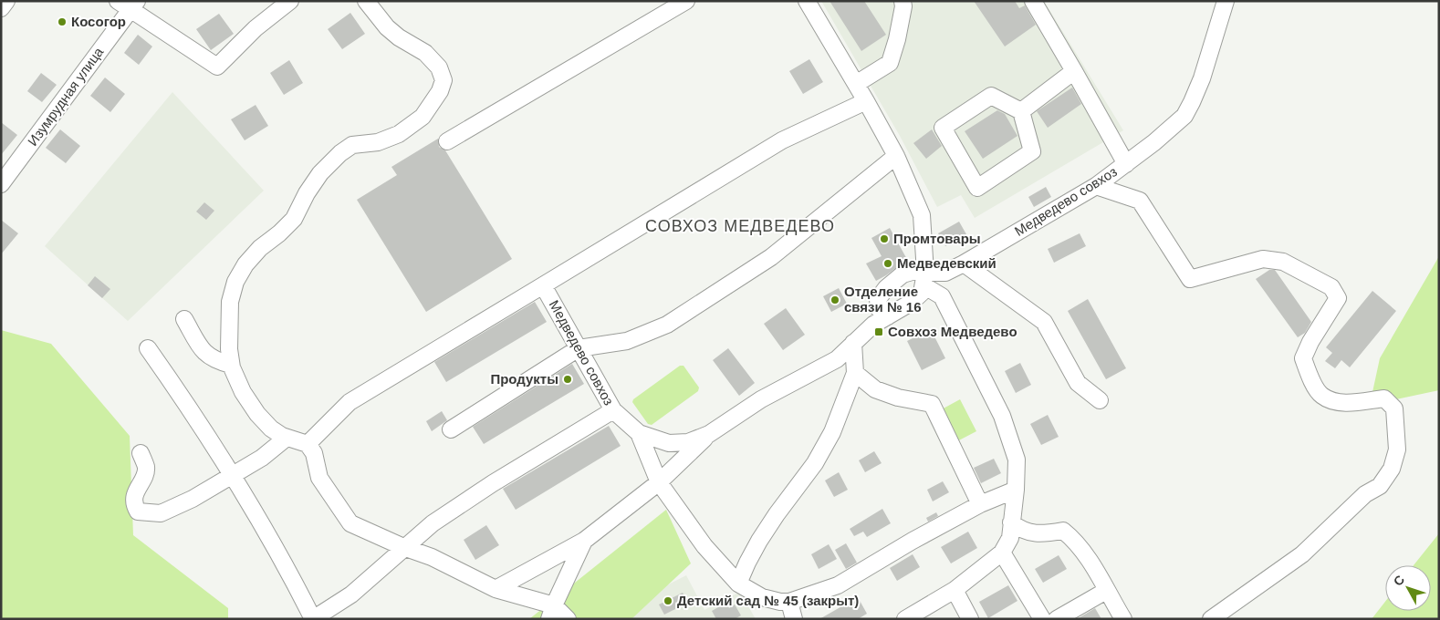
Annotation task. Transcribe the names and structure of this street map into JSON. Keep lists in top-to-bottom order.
{
  "streets": {
    "street": ["Изумрудная улица", "Медведево совхоз"]
  },
  "districts": ["СОВХОЗ МЕДВЕДЕВО"],
  "places": {
    "other": [
      "Косогор",
      "Промтовары",
      "Медведевский",
      "Отделение связи № 16",
      "Продукты",
      "Детский сад № 45 (закрыт)"
    ],
    "transit": ["Совхоз Медведево"]
  },
  "north": "top left"
}
